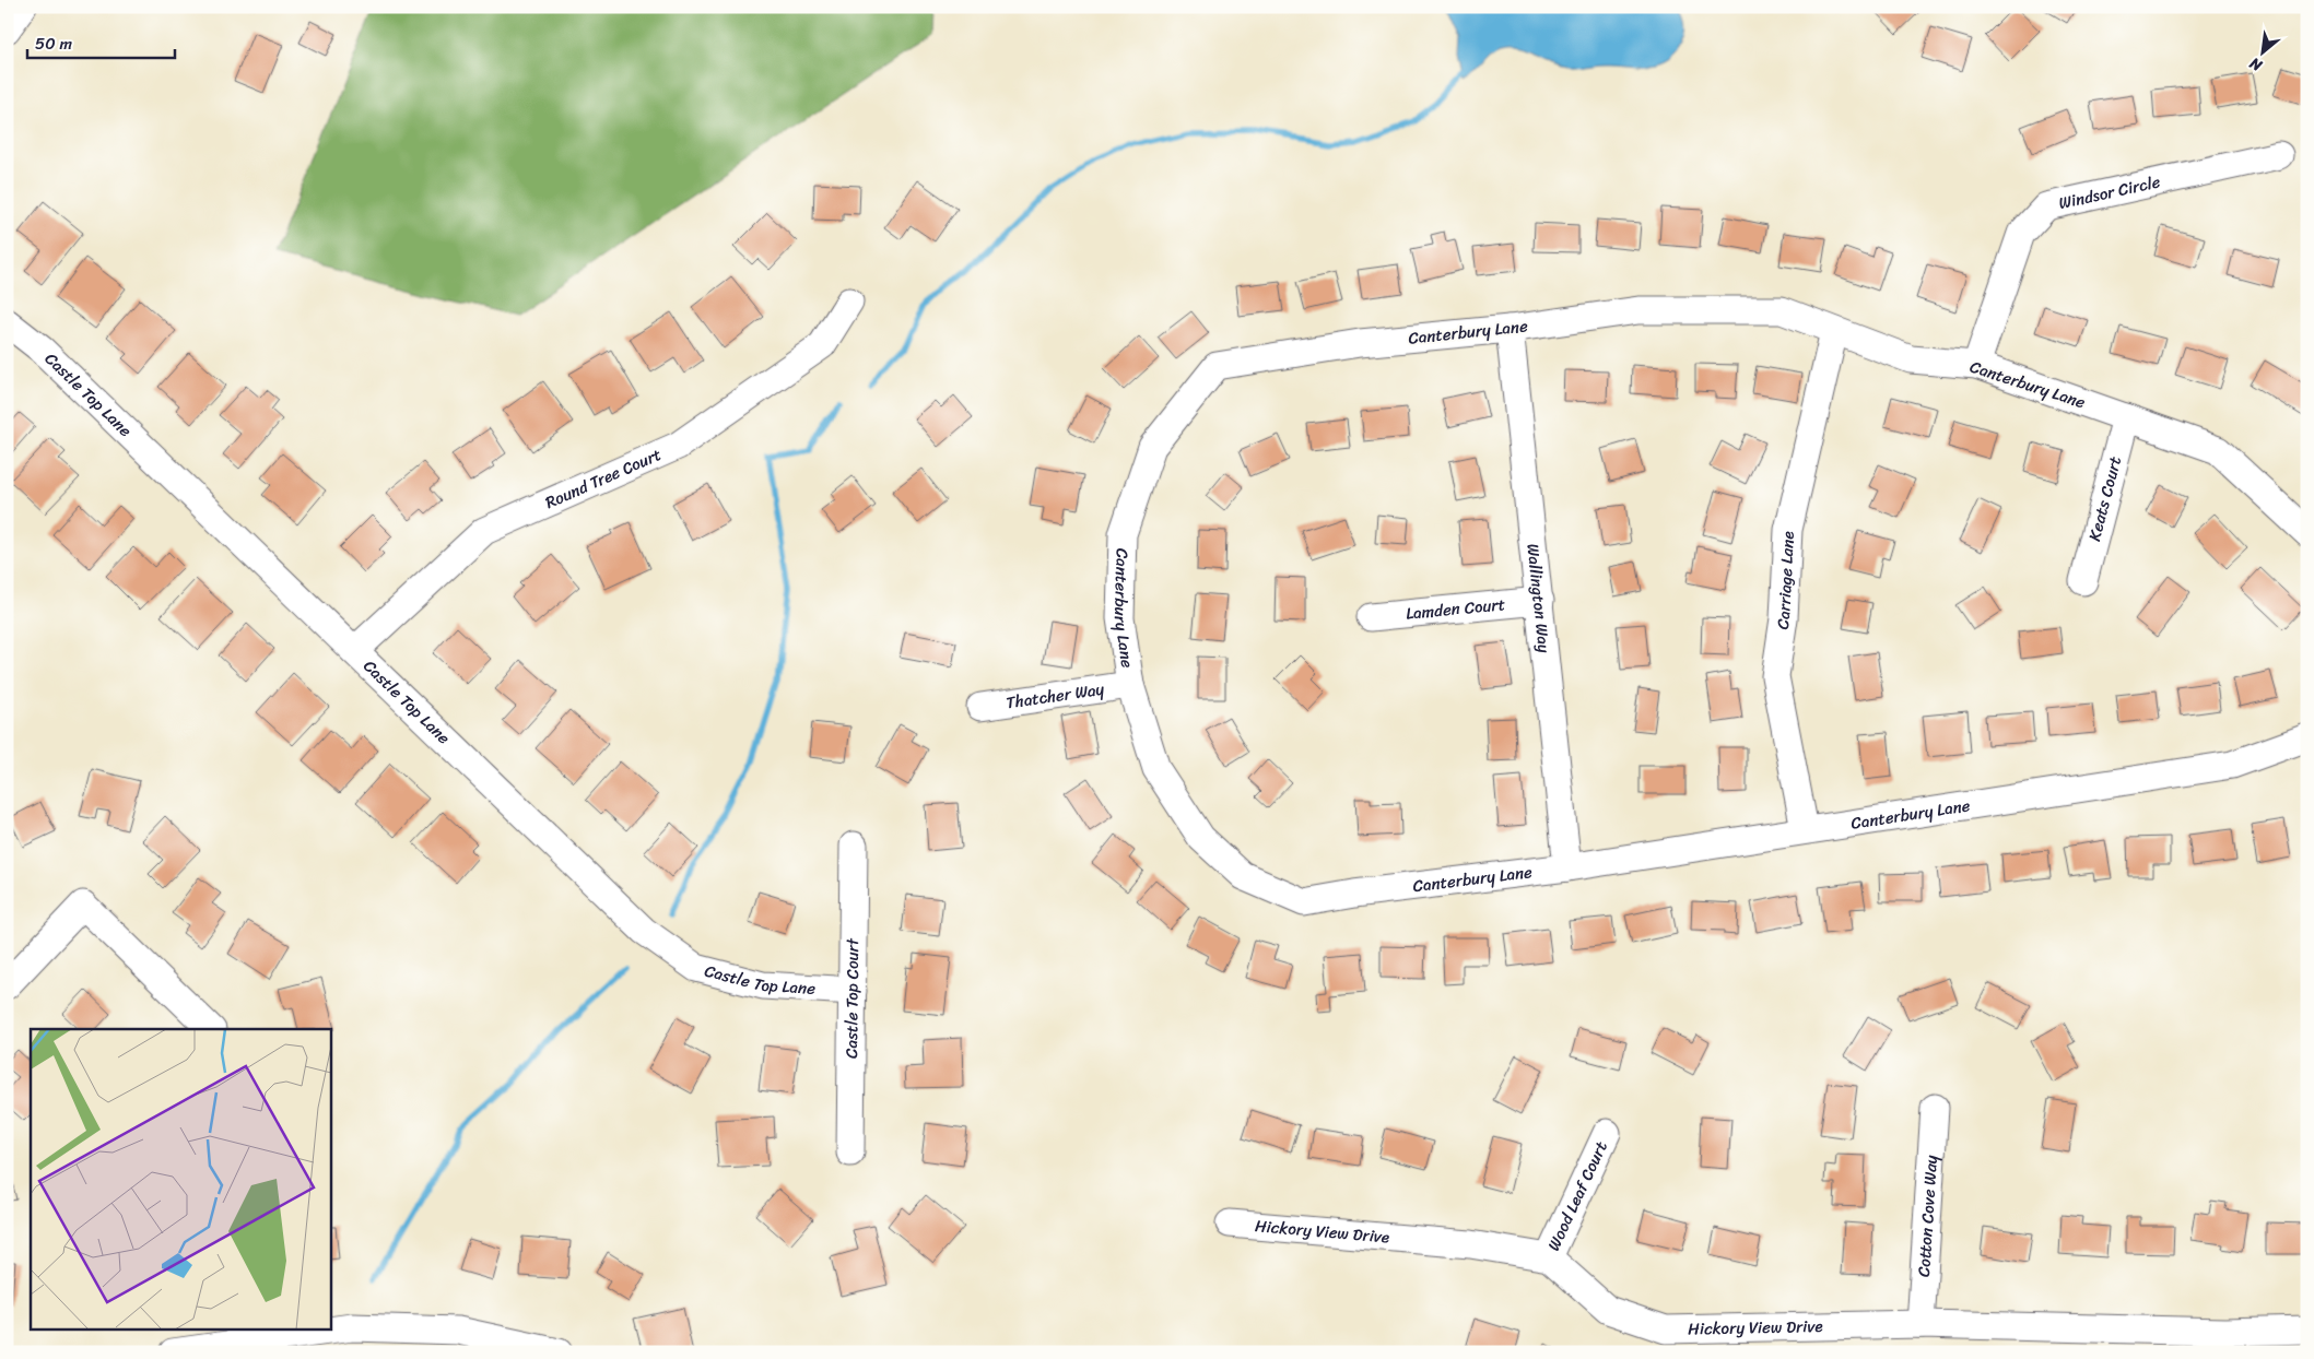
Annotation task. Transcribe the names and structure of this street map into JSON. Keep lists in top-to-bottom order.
{
  "streets": {
    "street": [
      "Windsor Circle",
      "Canterbury Lane",
      "Castle Top Lane",
      "Round Tree Court",
      "Keats Court",
      "Carriage Lane",
      "Wallington Way",
      "Lamden Court",
      "Thatcher Way",
      "Castle Top Court",
      "Wood Leaf Court",
      "Cotton Cove Way",
      "Hickory View Drive"
    ]
  },
  "crossings": [
    ["Windsor Circle", "Canterbury Lane"],
    ["Canterbury Lane", "Keats Court"],
    ["Canterbury Lane", "Carriage Lane"],
    ["Canterbury Lane", "Wallington Way"],
    ["Canterbury Lane", "Thatcher Way"],
    ["Castle Top Lane", "Round Tree Court"],
    ["Castle Top Lane", "Castle Top Court"],
    ["Wallington Way", "Lamden Court"],
    ["Wood Leaf Court", "Hickory View Drive"],
    ["Cotton Cove Way", "Hickory View Drive"]
  ],
  "scale_bar": "50 m",
  "north": "bottom left"
}
